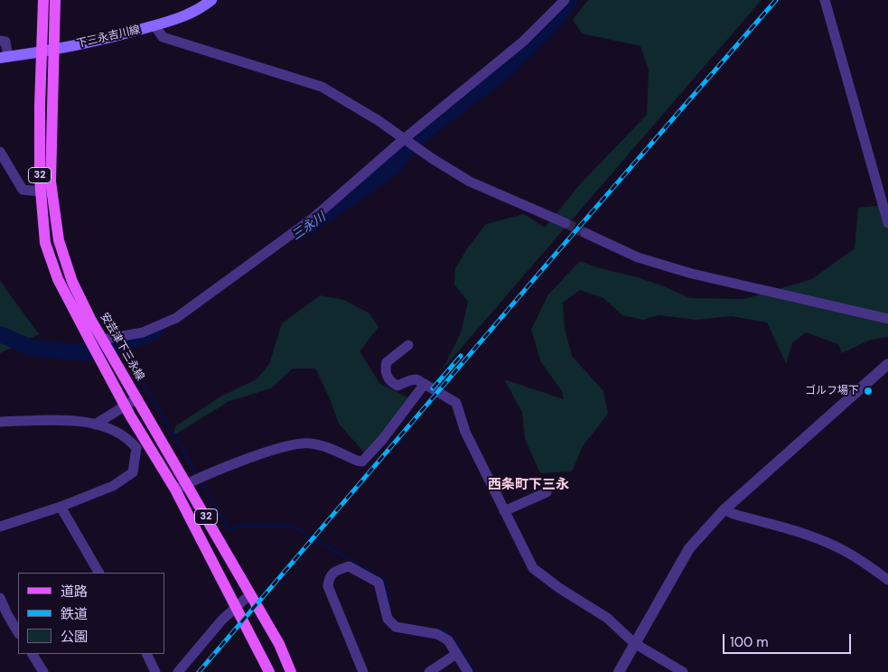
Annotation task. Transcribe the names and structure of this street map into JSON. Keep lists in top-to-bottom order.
{
  "streets": {
    "main road": ["下三永吉川線", "32", "安芸津下三永線"]
  },
  "crossings": [
    ["下三永吉川線", "安芸津下三永線"]
  ],
  "districts": ["西条町下三永"],
  "water": ["三永川"],
  "places": ["ゴルフ場下"],
  "legend": ["道路", "鉄道", "公園"],
  "scale_bar": "100 m"
}
